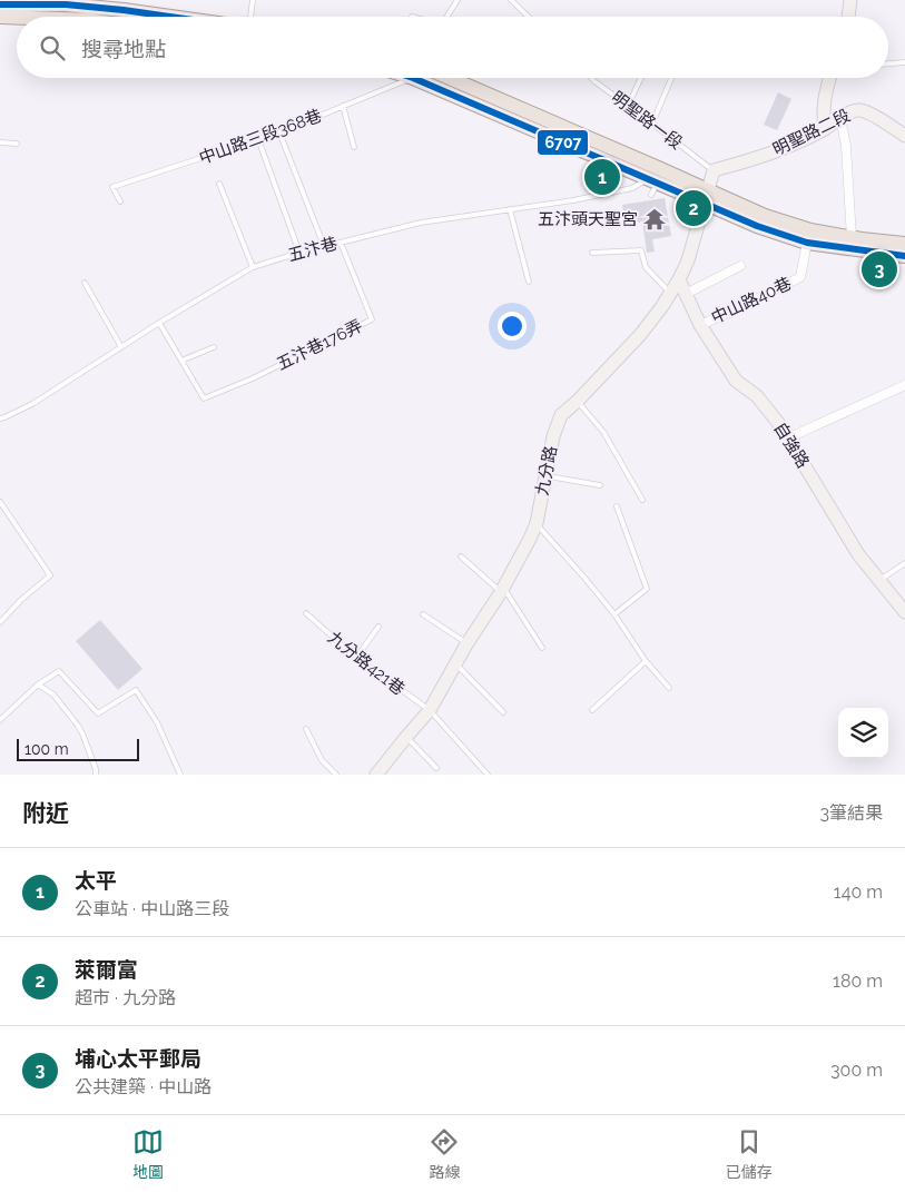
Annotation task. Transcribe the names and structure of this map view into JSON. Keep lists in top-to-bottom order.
{
  "streets": {
    "street": [
      "明聖路二段",
      "中山路40巷",
      "自強路",
      "九分路"
    ],
    "lane": [
      "明聖路一段",
      "中山路三段368巷",
      "五汴巷",
      "五汴巷176弄",
      "九分路421巷"
    ]
  },
  "crossings": [
    ["明聖路一段", "明聖路二段"],
    ["明聖路一段", "九分路"],
    ["明聖路二段", "九分路"],
    ["五汴巷", "五汴巷176弄"],
    ["中山路40巷", "自強路"],
    ["自強路", "九分路"],
    ["九分路", "九分路421巷"]
  ],
  "places": {
    "temple": ["五汴頭天聖宮"]
  },
  "lines": ["transit line 6707"],
  "scale_bar": "100 m",
  "page": {
    "search": "搜尋地點",
    "pins": ["1", "2", "3"],
    "scale": "100 m",
    "heading": ["附近", "3筆結果"],
    "list": [
      {
        "mark": "1",
        "name": "太平",
        "note": "公車站 · 中山路三段",
        "value": "140 m"
      },
      {
        "mark": "2",
        "name": "萊爾富",
        "note": "超市 · 九分路",
        "value": "180 m"
      },
      {
        "mark": "3",
        "name": "埔心太平郵局",
        "note": "公共建築 · 中山路",
        "value": "300 m"
      }
    ],
    "nav": ["地圖", "路線", "已儲存"]
  }
}
